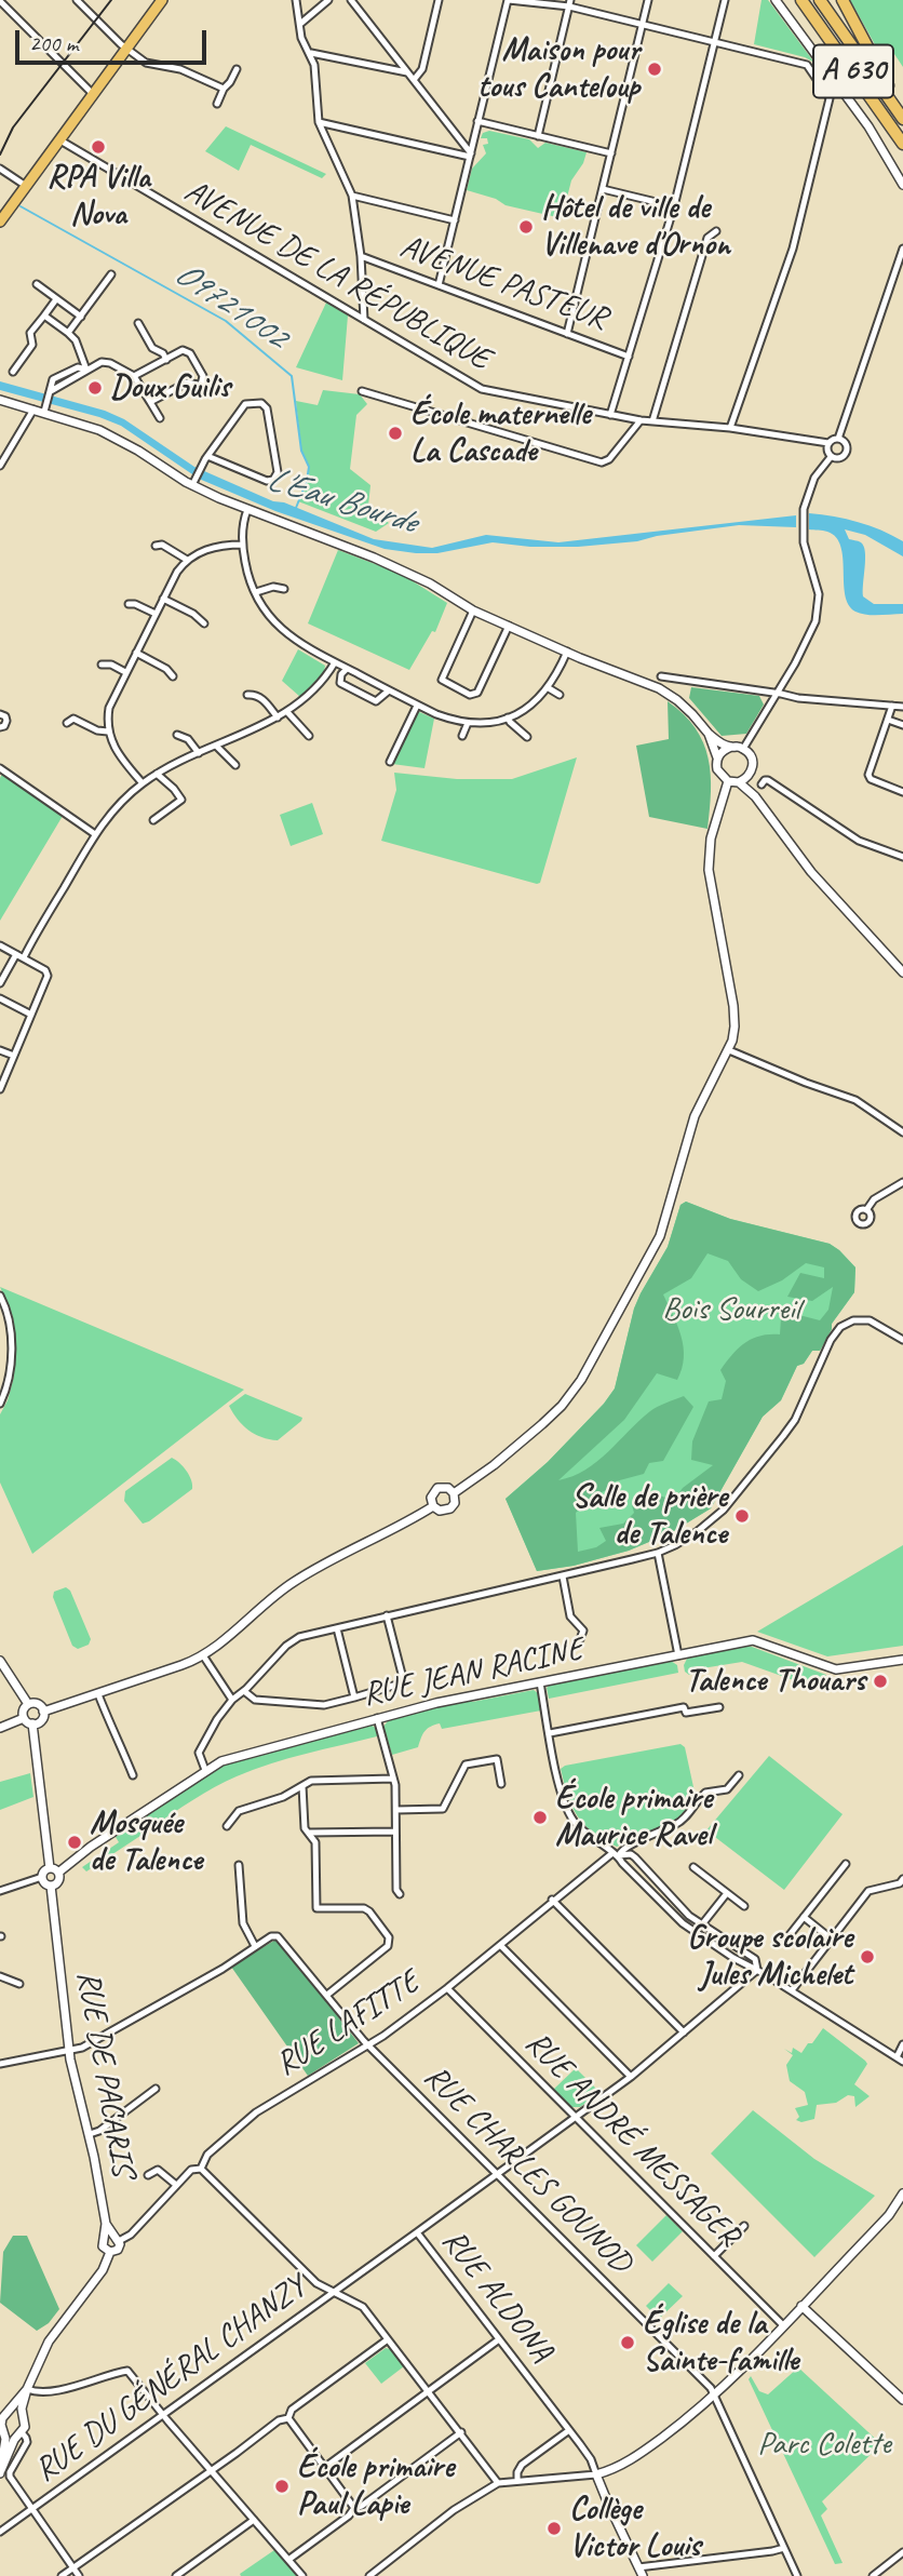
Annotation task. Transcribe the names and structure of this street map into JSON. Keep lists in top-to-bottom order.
{
  "streets": {
    "highway": ["A 630"],
    "street": [
      "AVENUE DE LA RÉPUBLIQUE",
      "AVENUE PASTEUR",
      "RUE JEAN RACINE",
      "RUE LAFITTE",
      "RUE DE PACARIS",
      "RUE ANDRÉ MESSAGER",
      "RUE CHARLES GOUNOD",
      "RUE ALDONA",
      "RUE DU GÉNÉRAL CHANZY"
    ]
  },
  "crossings": [
    ["RUE JEAN RACINE", "RUE DE PACARIS"],
    ["RUE LAFITTE", "RUE DE PACARIS"],
    ["RUE LAFITTE", "RUE ANDRÉ MESSAGER"],
    ["RUE LAFITTE", "RUE CHARLES GOUNOD"],
    ["RUE ALDONA", "RUE DU GÉNÉRAL CHANZY"]
  ],
  "water": ["O9721002", "L'Eau Bourde"],
  "parks": ["Bois Sourreil", "Parc Colette"],
  "places": [
    "Maison pour tous Canteloup",
    "RPA Villa Nova",
    "Hôtel de ville de Villenave d'Ornon",
    "Doux Guilis",
    "École maternelle La Cascade",
    "Salle de prière de Talence",
    "Talence Thouars",
    "École primaire Maurice Ravel",
    "Mosquée de Talence",
    "Groupe scolaire Jules Michelet",
    "Église de la Sainte-famille",
    "École primaire Paul Lapie",
    "Collège Victor Louis"
  ],
  "scale_bar": "200 m"
}
